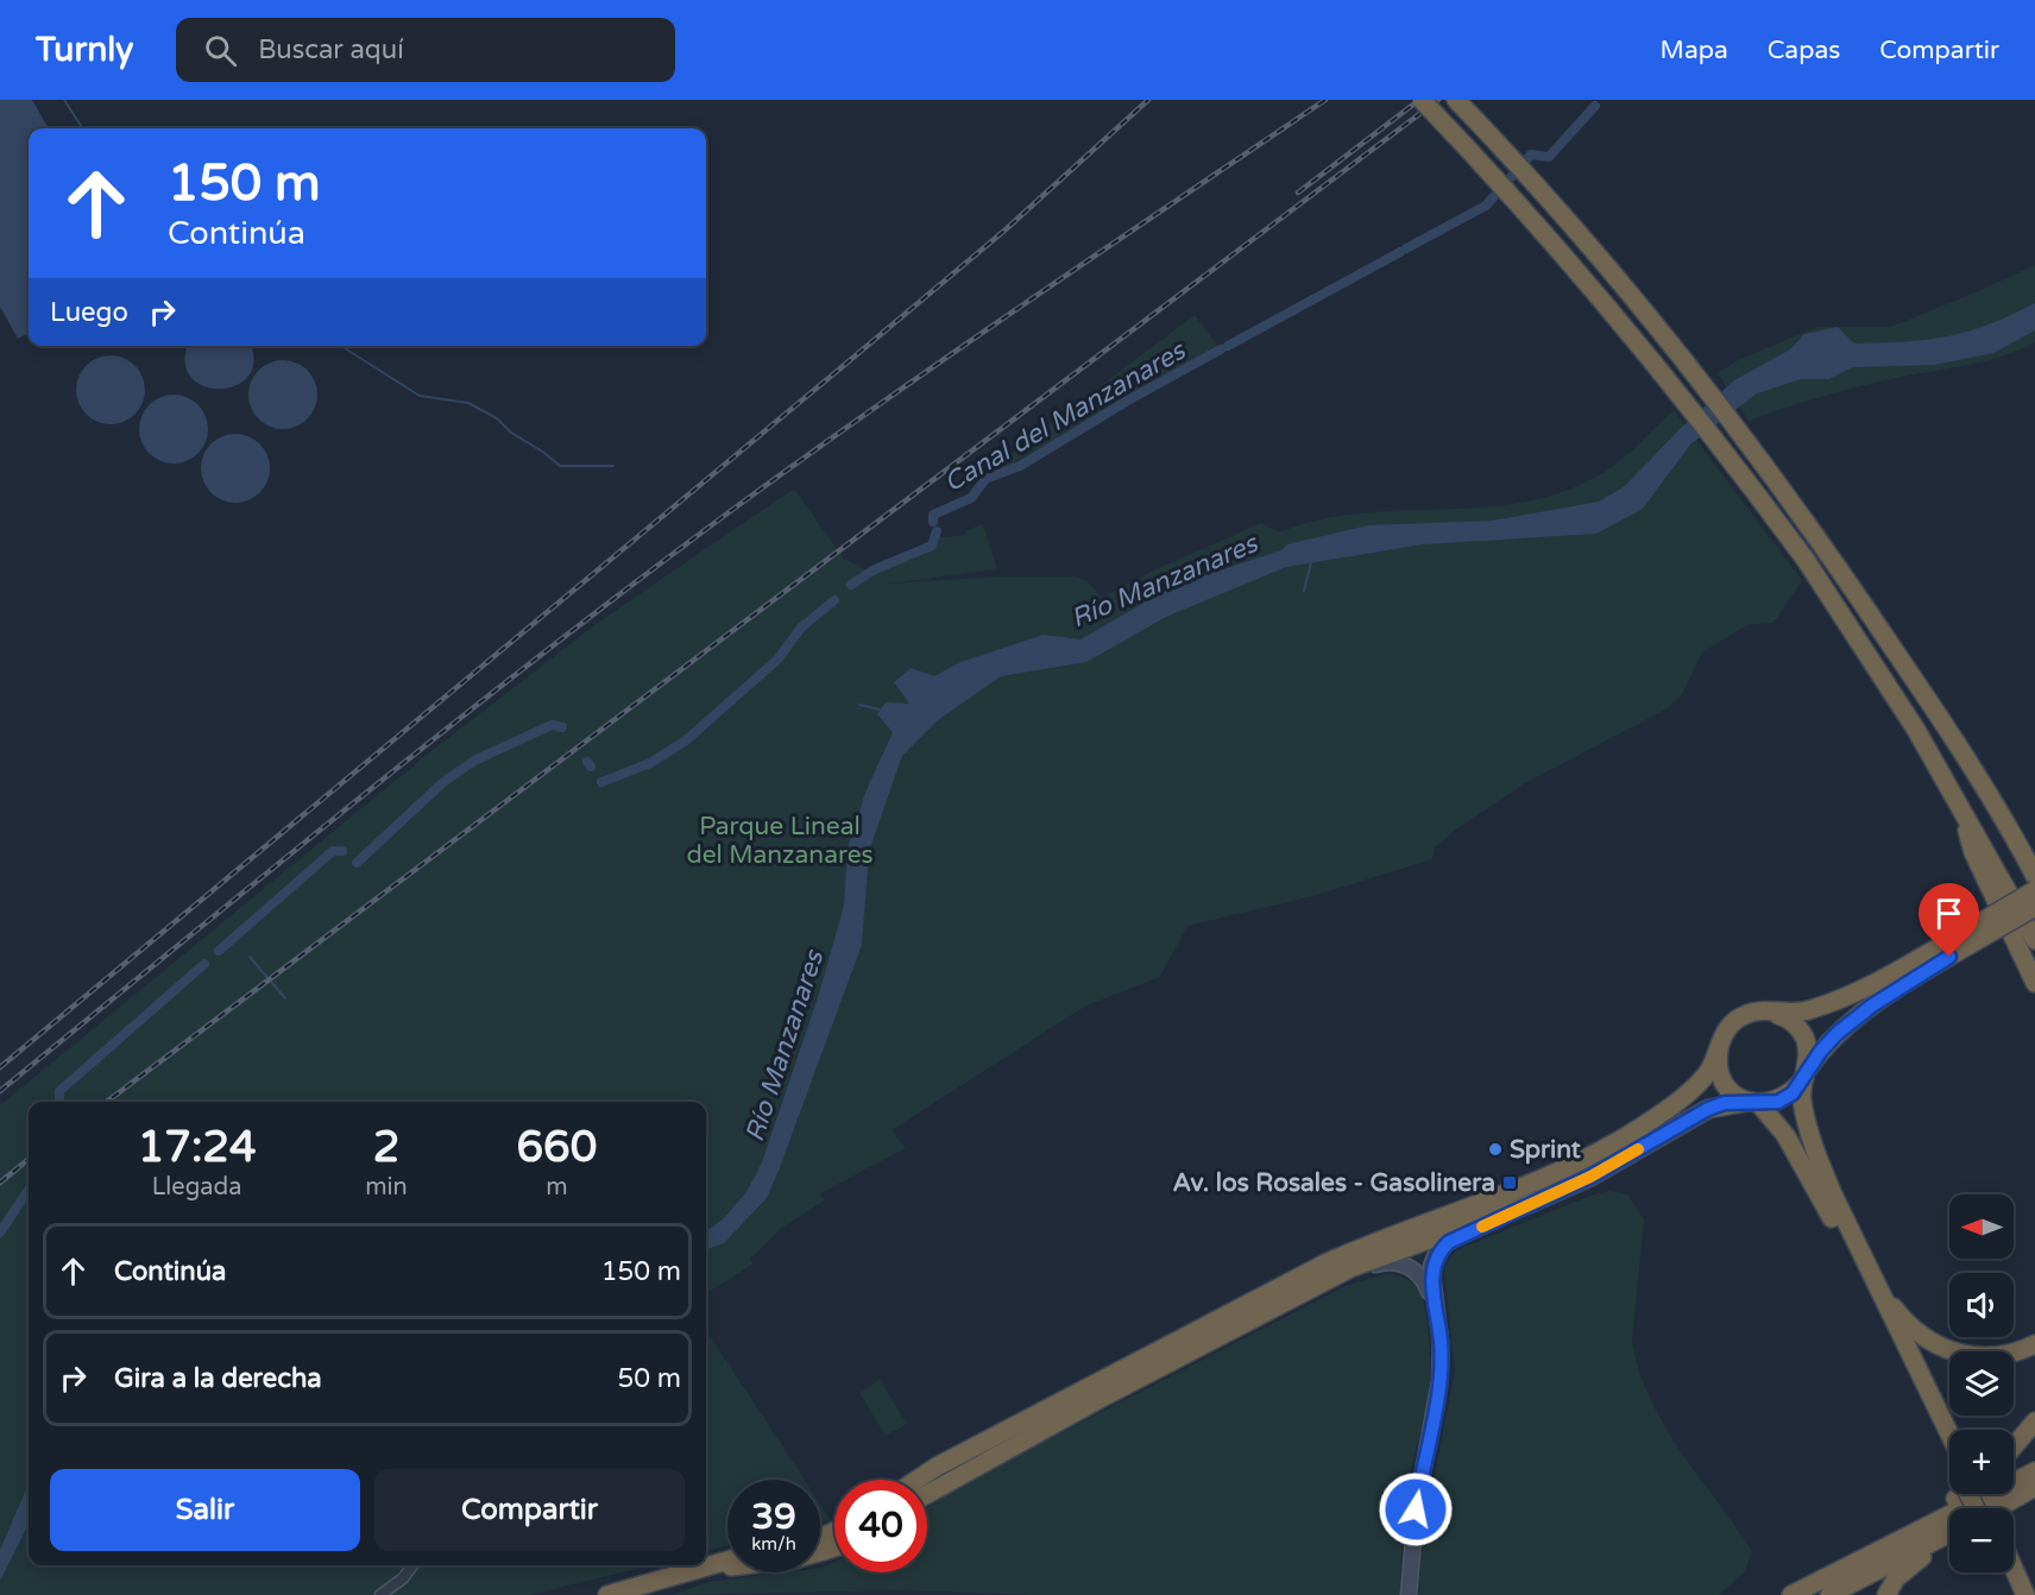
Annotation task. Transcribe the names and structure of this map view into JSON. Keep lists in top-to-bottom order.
{
  "water": ["Canal del Manzanares", "Río Manzanares"],
  "parks": ["Parque Lineal del Manzanares"],
  "places": {
    "other": ["Sprint"],
    "transit": ["Av. los Rosales - Gasolinera"]
  },
  "north": "left",
  "page": {
    "header": "Turnly",
    "search": "Buscar aquí",
    "nav": ["Mapa", "Capas", "Compartir"],
    "turn": ["150 m", "Continúa"],
    "then": "Luego",
    "eta": [
      "17:24",
      "Llegada",
      "2",
      "min",
      "660",
      "m"
    ],
    "map_buttons": ["+", "−"],
    "list": [
      {
        "name": "Continúa",
        "value": "150 m"
      },
      {
        "name": "Gira a la derecha",
        "value": "50 m"
      }
    ],
    "buttons": ["Salir", "Compartir"],
    "speed": "39 km/h",
    "limit": "40"
  }
}
